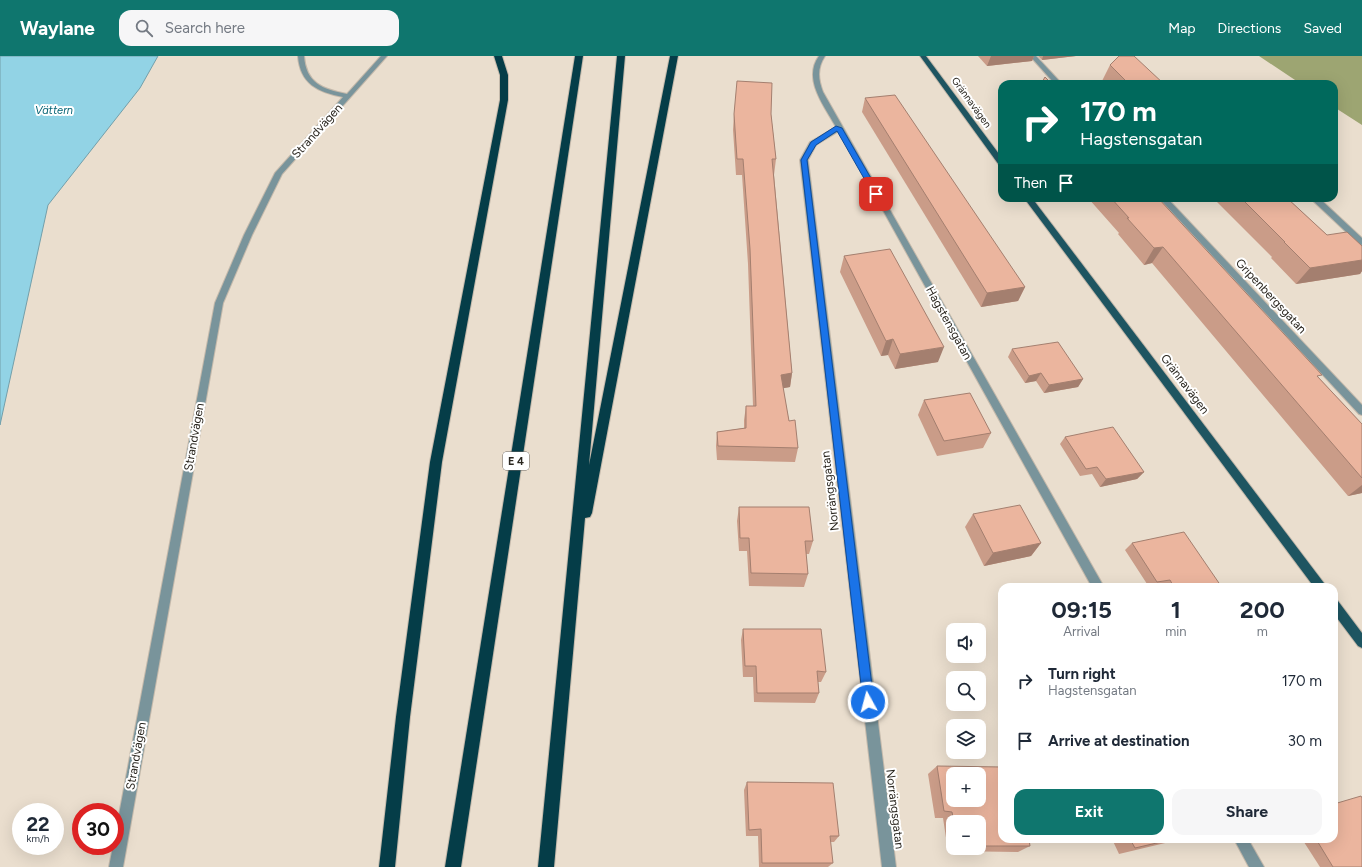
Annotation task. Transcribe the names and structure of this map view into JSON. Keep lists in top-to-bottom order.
{
  "streets": {
    "highway": ["E 4"],
    "main road": ["Grännavägen"],
    "street": [
      "Strandvägen",
      "Gripenbergsgatan",
      "Hagstensgatan",
      "Norrängsgatan"
    ]
  },
  "crossings": [
    ["Hagstensgatan", "Norrängsgatan"]
  ],
  "water": ["Vättern"],
  "page": {
    "header": "Waylane",
    "search": "Search here",
    "nav": ["Map", "Directions", "Saved"],
    "turn": ["170 m", "Hagstensgatan"],
    "then": "Then",
    "eta": [
      "09:15",
      "Arrival",
      "1",
      "min",
      "200",
      "m"
    ],
    "map_buttons": ["+", "−"],
    "list": [
      {
        "name": "Turn right",
        "note": "Hagstensgatan",
        "value": "170 m"
      },
      {
        "name": "Arrive at destination",
        "value": "30 m"
      }
    ],
    "buttons": ["Exit", "Share"],
    "speed": "22 km/h",
    "limit": "30"
  }
}
